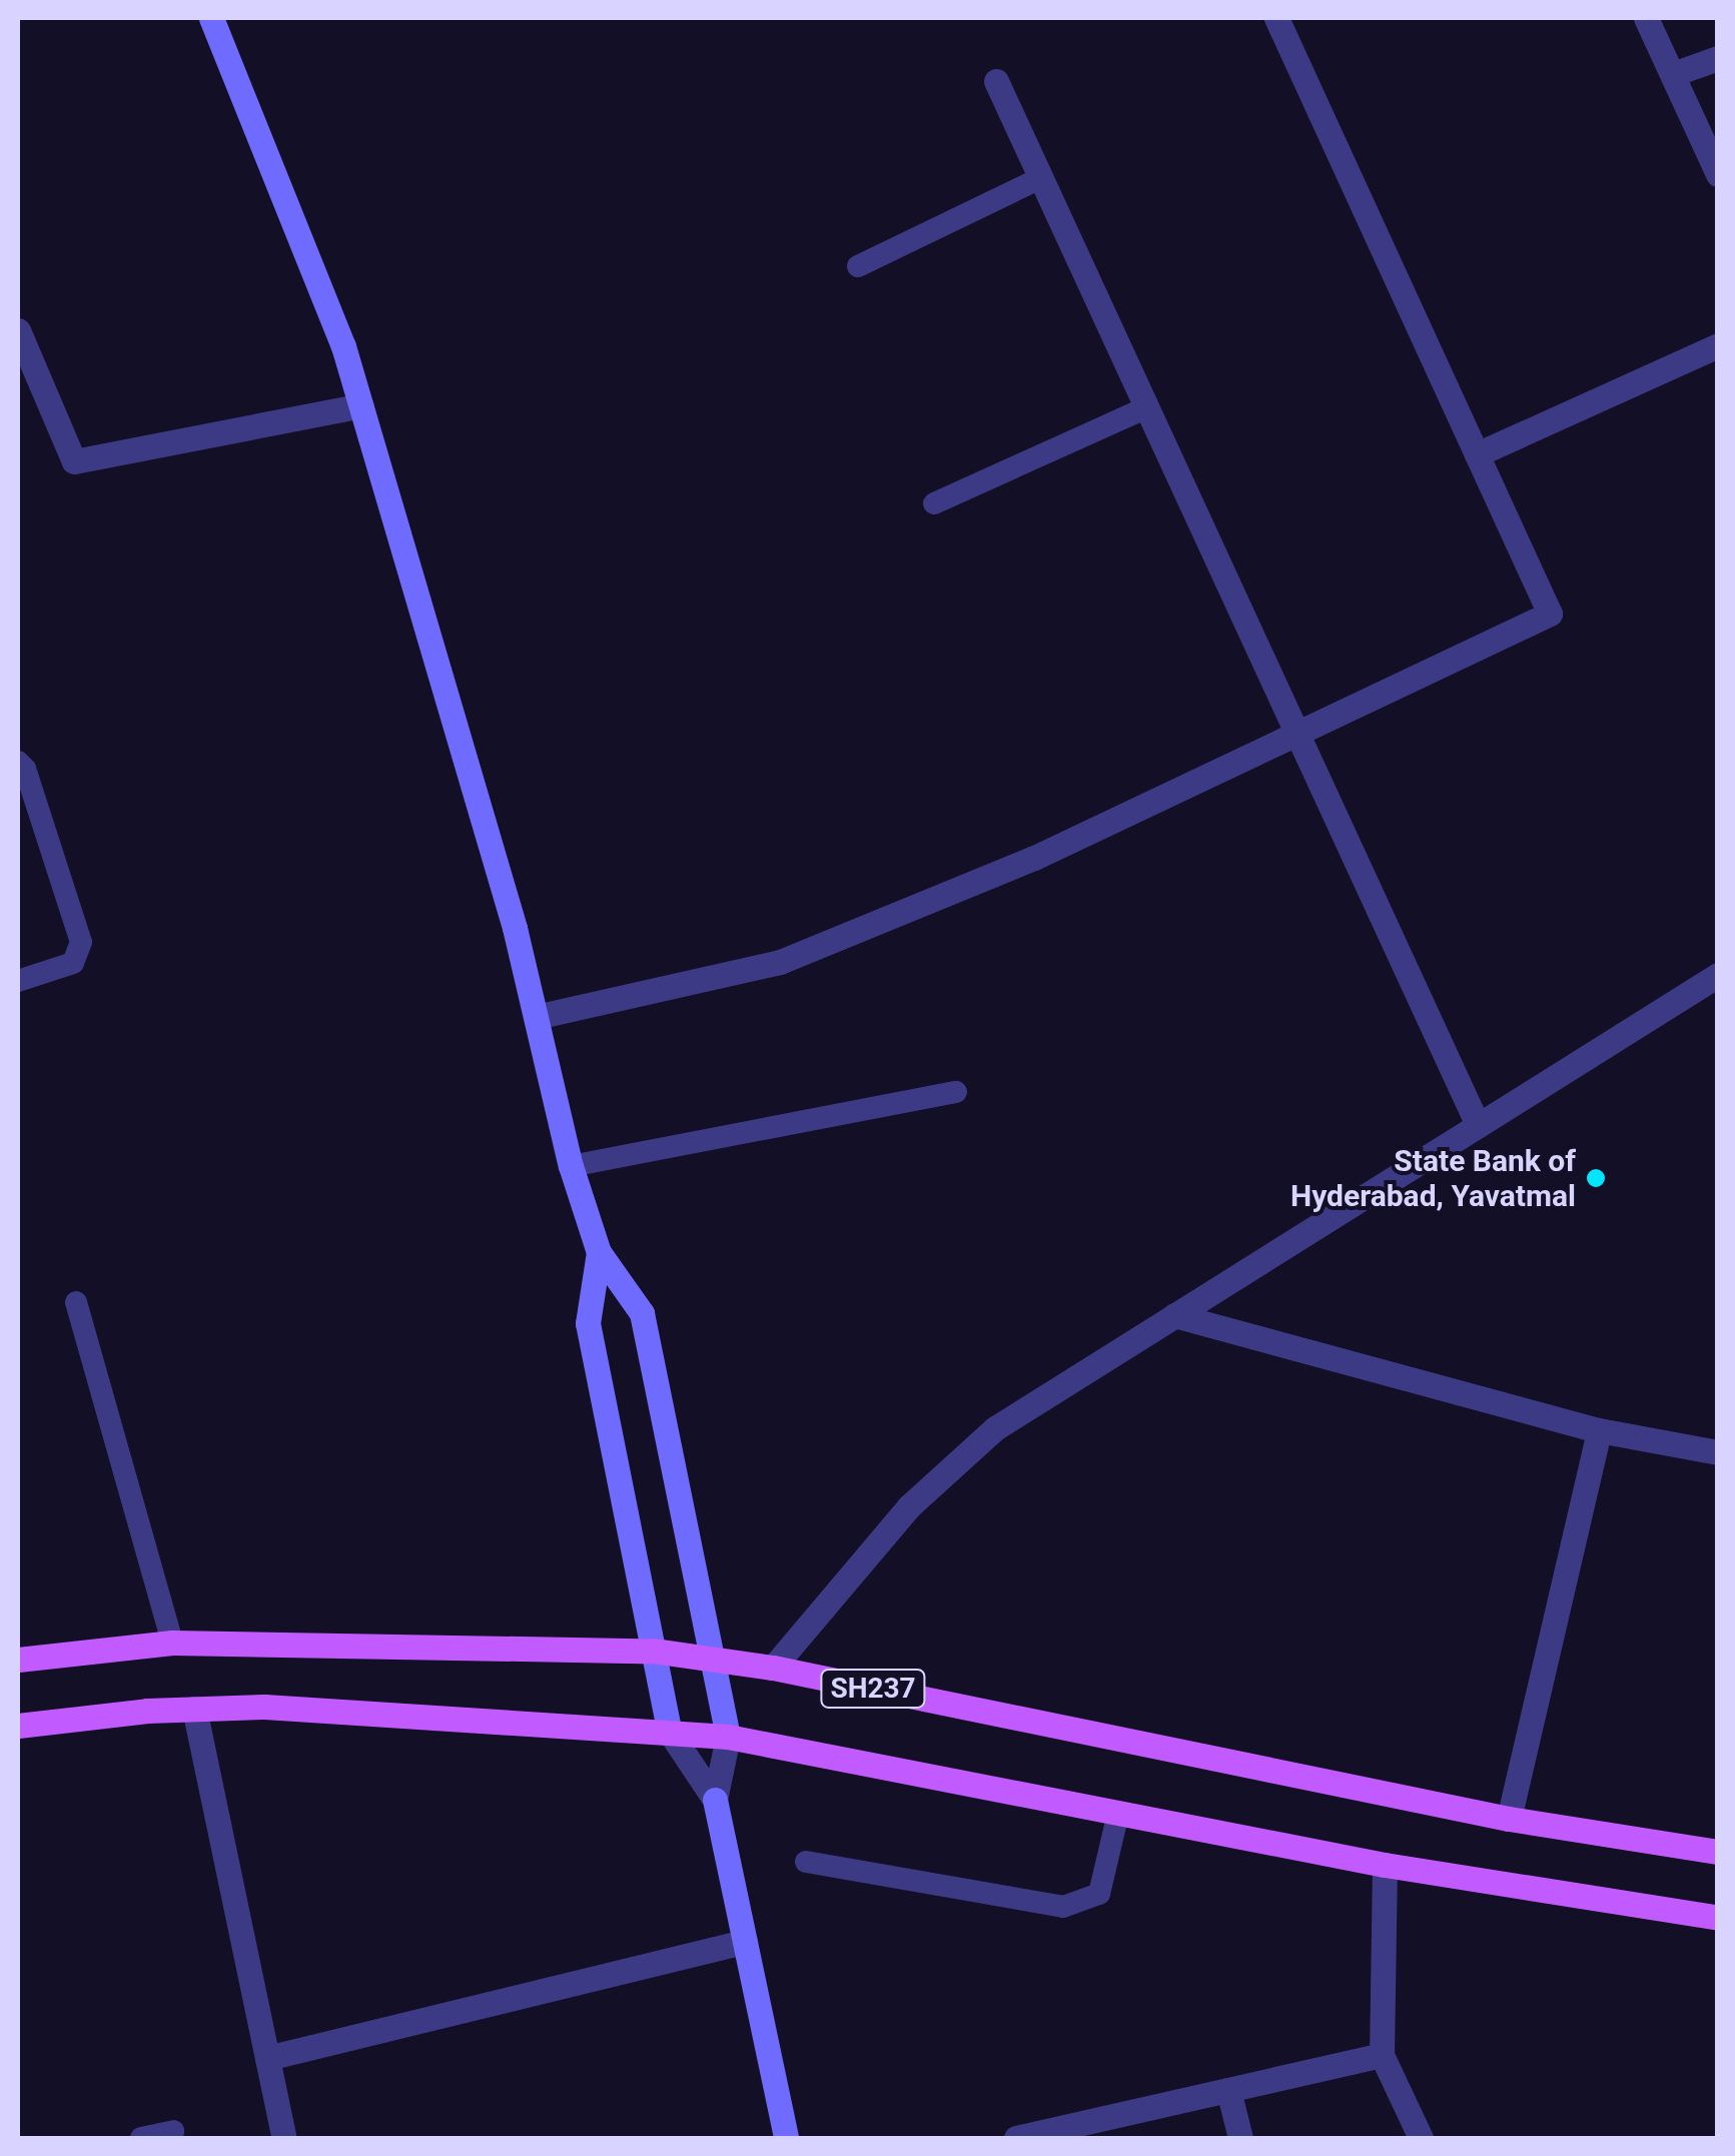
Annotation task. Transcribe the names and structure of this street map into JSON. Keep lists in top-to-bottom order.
{
  "streets": {
    "main road": ["SH237"]
  },
  "places": ["State Bank of Hyderabad, Yavatmal"]
}
